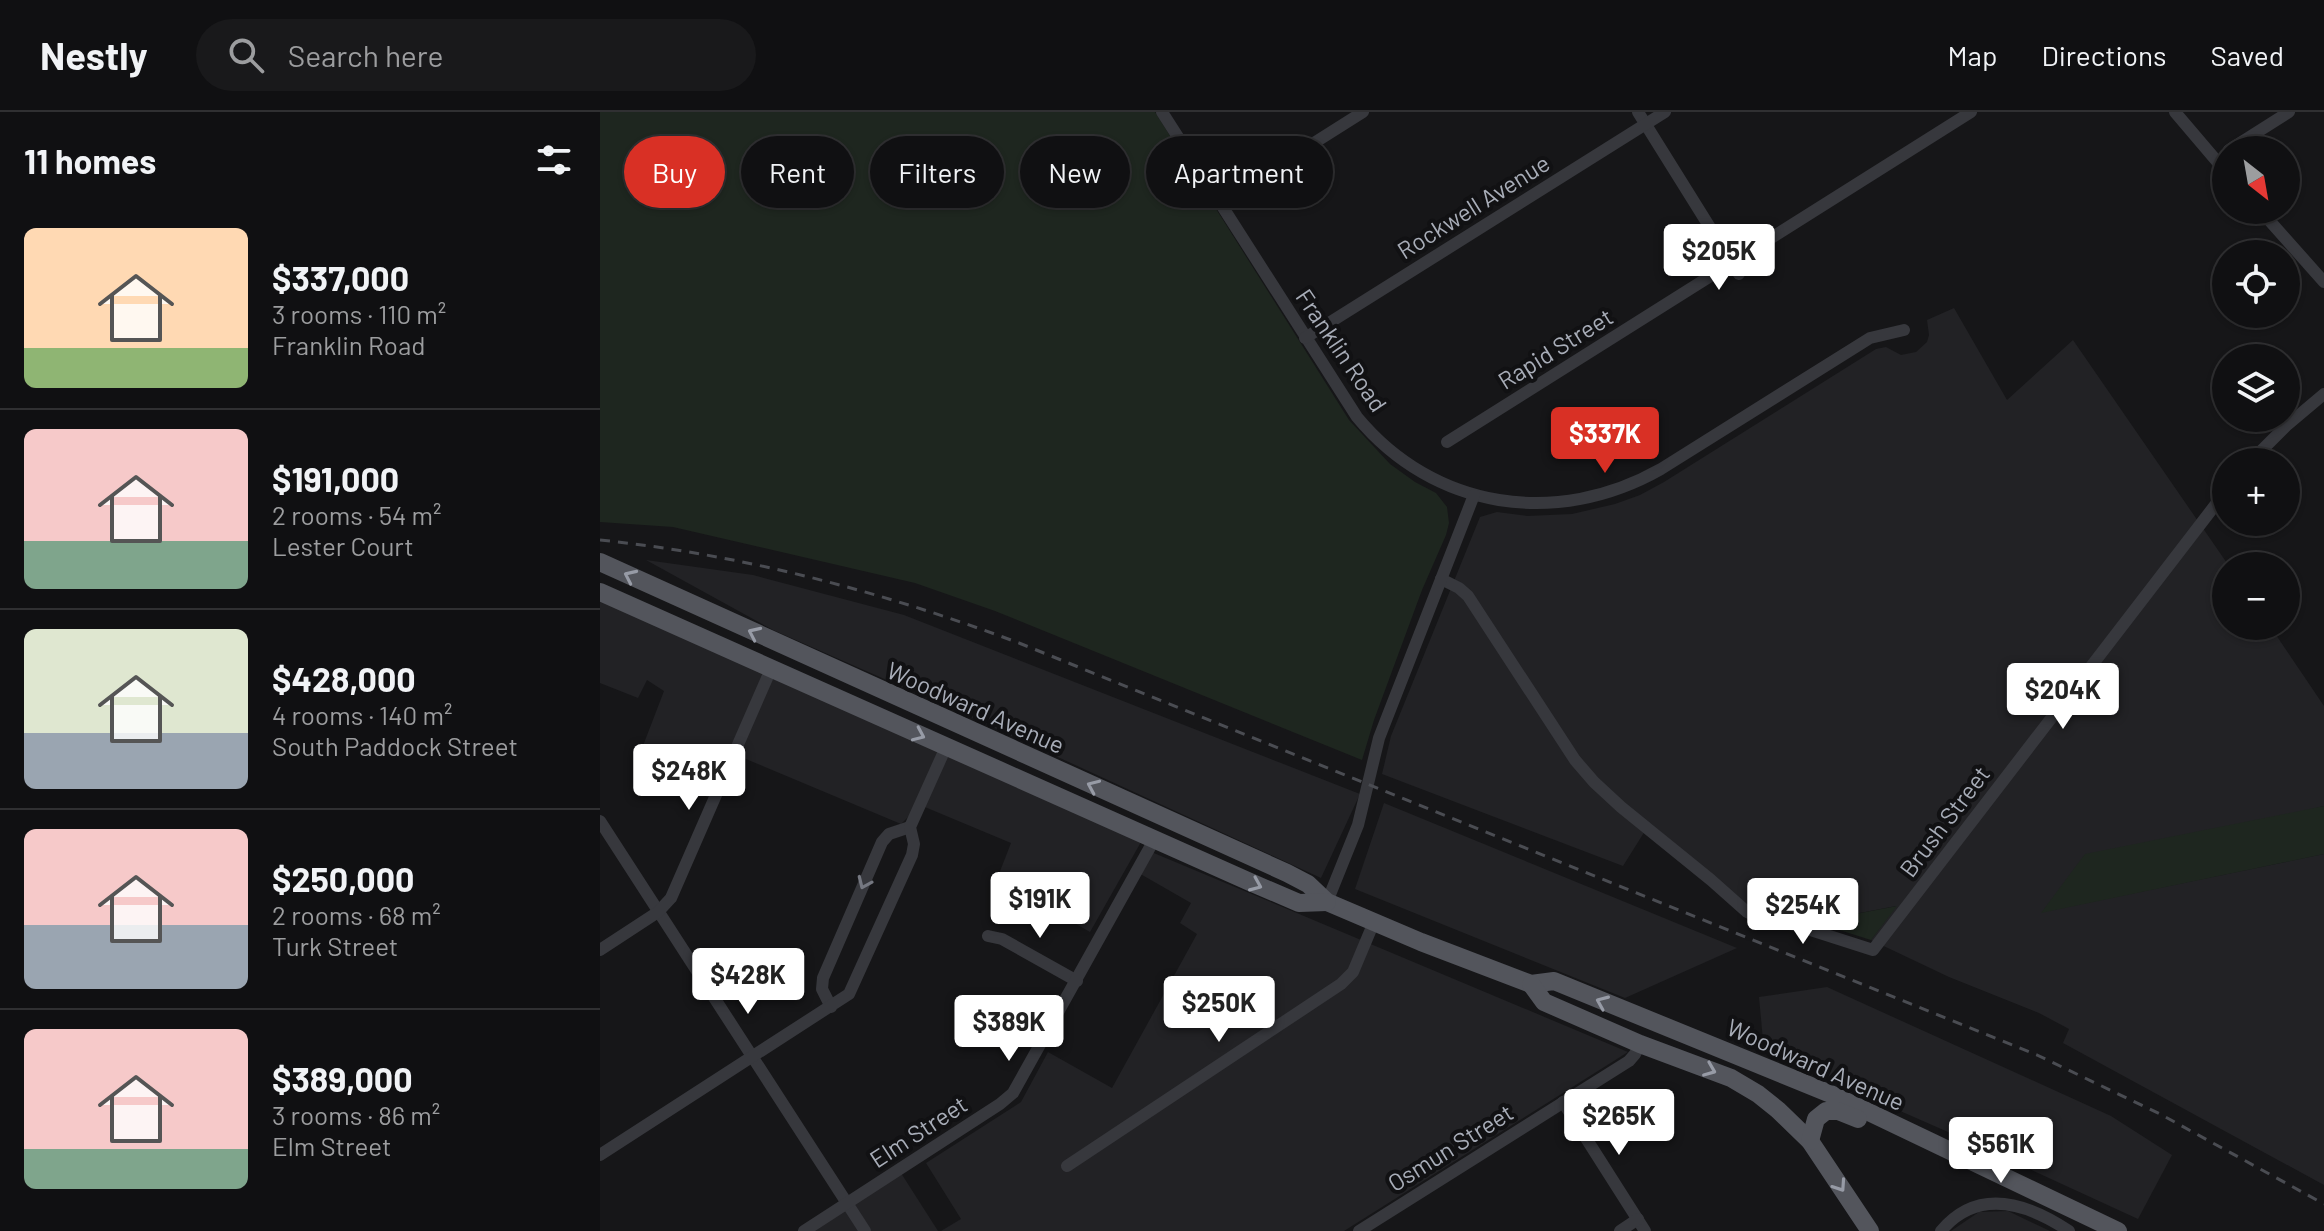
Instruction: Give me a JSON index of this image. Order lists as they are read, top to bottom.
{
  "streets": {
    "main road": ["Woodward Avenue"],
    "street": [
      "Rockwell Avenue",
      "Rapid Street",
      "Franklin Road",
      "Brush Street",
      "Elm Street",
      "Osmun Street"
    ]
  },
  "crossings": [
    ["Rockwell Avenue", "Franklin Road"],
    ["Woodward Avenue", "Elm Street"],
    ["Woodward Avenue", "Osmun Street"]
  ],
  "north": "bottom right",
  "page": {
    "header": "Nestly",
    "search": "Search here",
    "nav": ["Map", "Directions", "Saved"],
    "heading": "11 homes",
    "map_buttons": ["+", "−"],
    "chip": [
      "Buy",
      "Rent",
      "Filters",
      "New",
      "Apartment"
    ],
    "list": [
      {
        "name": "$337,000",
        "note": "3 rooms · 110 m² · Franklin Road"
      },
      {
        "name": "$191,000",
        "note": "2 rooms · 54 m² · Lester Court"
      },
      {
        "name": "$428,000",
        "note": "4 rooms · 140 m² · South Paddock Street"
      },
      {
        "name": "$250,000",
        "note": "2 rooms · 68 m² · Turk Street"
      },
      {
        "name": "$389,000",
        "note": "3 rooms · 86 m² · Elm Street"
      }
    ],
    "price": [
      "$205K",
      "$337K",
      "$204K",
      "$248K",
      "$191K",
      "$254K",
      "$428K",
      "$250K",
      "$389K",
      "$265K",
      "$561K"
    ]
  }
}
